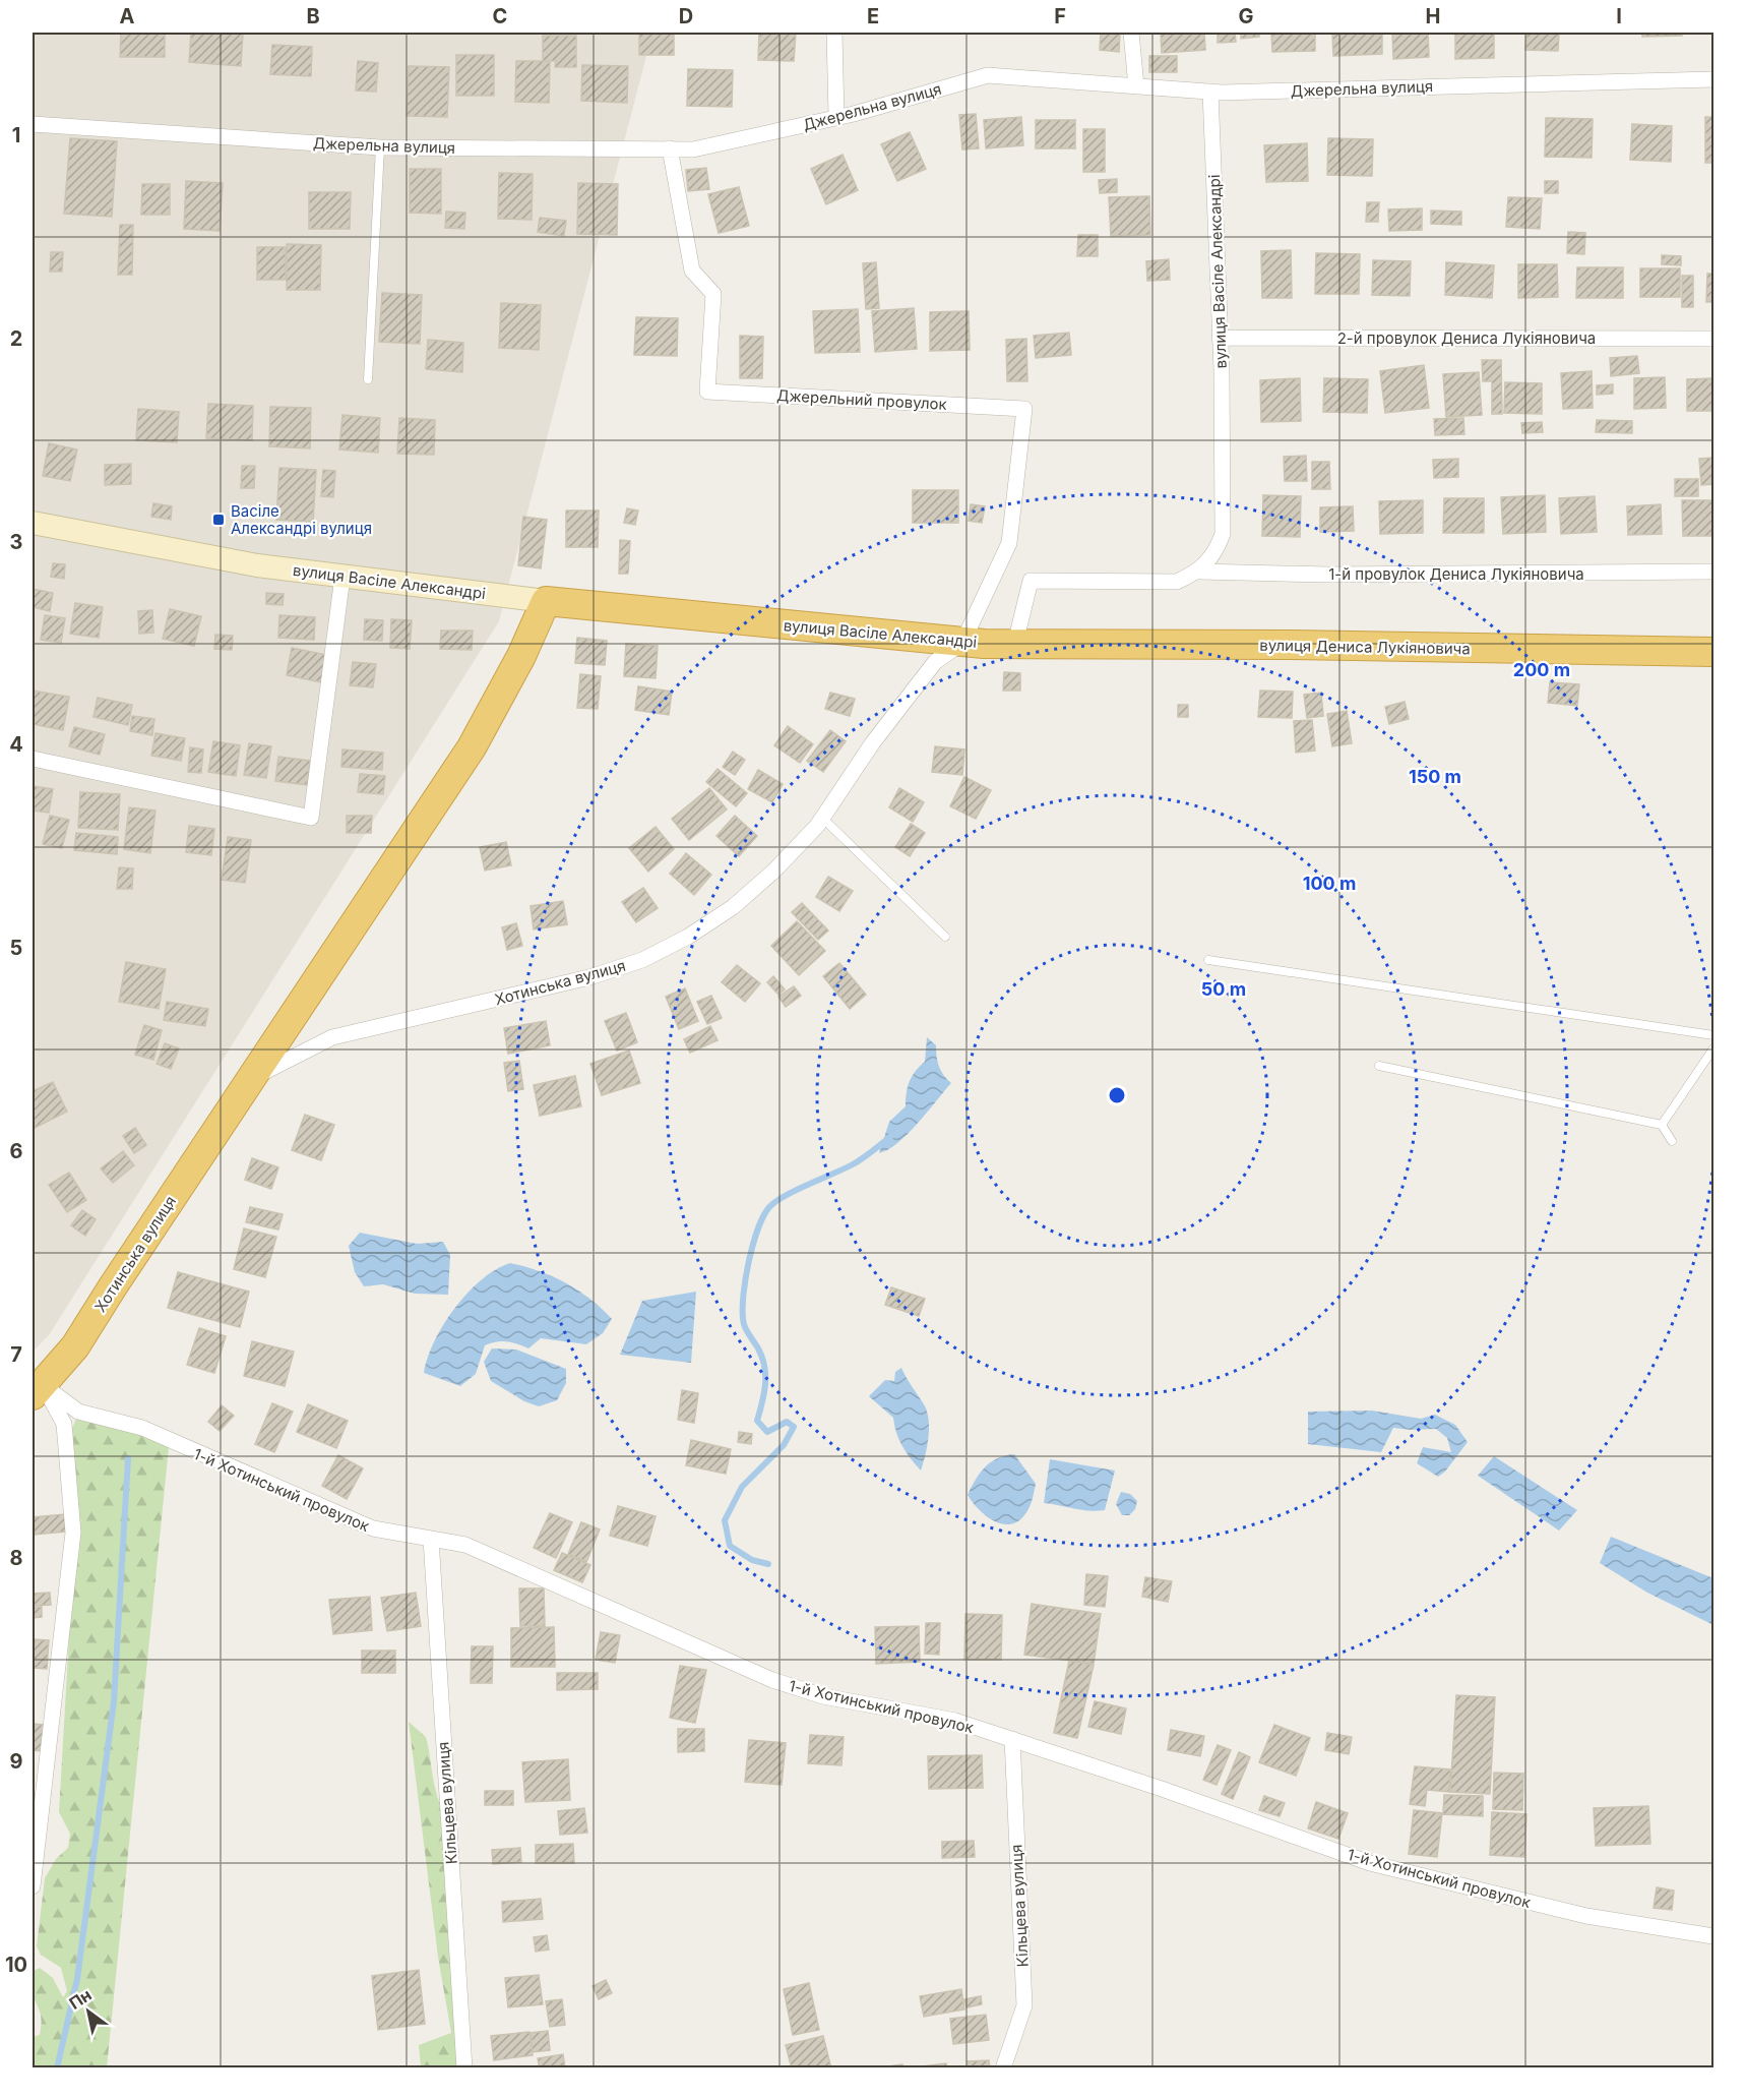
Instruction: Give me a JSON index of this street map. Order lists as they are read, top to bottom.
{
  "streets": {
    "highway": ["вулиця Васіле Александрі", "вулиця Дениса Лукіяновича", "Хотинська вулиця"],
    "street": [
      "Джерельна вулиця",
      "2-й провулок Дениса Лукіяновича",
      "Джерельний провулок",
      "1-й провулок Дениса Лукіяновича",
      "1-й Хотинський провулок",
      "Кільцева вулиця"
    ]
  },
  "crossings": [
    ["Джерельна вулиця", "вулиця Васіле Александрі"],
    ["Джерельна вулиця", "Джерельний провулок"],
    ["вулиця Васіле Александрі", "2-й провулок Дениса Лукіяновича"],
    ["вулиця Васіле Александрі", "Джерельний провулок"],
    ["вулиця Васіле Александрі", "1-й провулок Дениса Лукіяновича"],
    ["вулиця Васіле Александрі", "вулиця Дениса Лукіяновича"],
    ["вулиця Васіле Александрі", "Хотинська вулиця"],
    ["Джерельний провулок", "Хотинська вулиця"],
    ["Хотинська вулиця", "1-й Хотинський провулок"],
    ["1-й Хотинський провулок", "Кільцева вулиця"]
  ],
  "places": {
    "transit": ["Васіле Александрі вулиця"]
  },
  "north": "top left",
  "grid": {
    "columns": [
      "A",
      "B",
      "C",
      "D",
      "E",
      "F",
      "G",
      "H",
      "I"
    ],
    "rows": [
      "1",
      "2",
      "3",
      "4",
      "5",
      "6",
      "7",
      "8",
      "9",
      "10"
    ]
  },
  "rings": [
    "200 m",
    "150 m",
    "100 m",
    "50 m"
  ]
}
